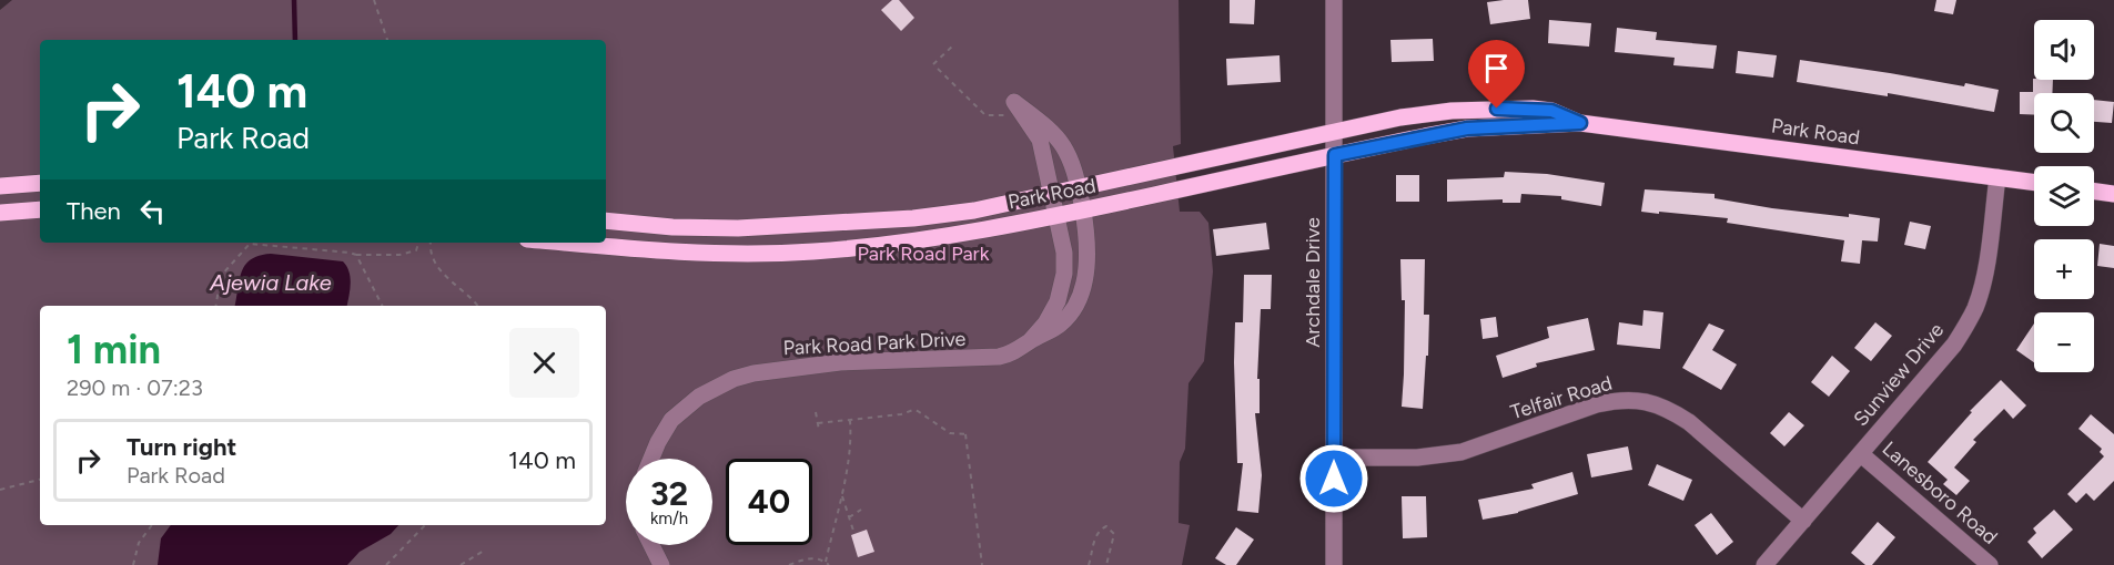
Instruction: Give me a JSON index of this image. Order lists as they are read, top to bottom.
{
  "streets": {
    "main road": ["Park Road"],
    "street": [
      "Archdale Drive",
      "Park Road Park Drive",
      "Sunview Drive",
      "Telfair Road",
      "Lanesboro Road"
    ]
  },
  "crossings": [
    ["Park Road", "Archdale Drive"],
    ["Park Road", "Park Road Park Drive"],
    ["Park Road", "Sunview Drive"],
    ["Archdale Drive", "Telfair Road"],
    ["Sunview Drive", "Telfair Road"],
    ["Sunview Drive", "Lanesboro Road"]
  ],
  "water": ["Ajewia Lake"],
  "parks": ["Park Road Park"],
  "page": {
    "map_buttons": ["+", "−"],
    "turn": ["140 m", "Park Road"],
    "then": "Then",
    "heading": ["1 min", "290 m · 07:23"],
    "list": [
      {
        "name": "Turn right",
        "note": "Park Road",
        "value": "140 m"
      }
    ],
    "speed": "32 km/h",
    "limit": "40"
  }
}
